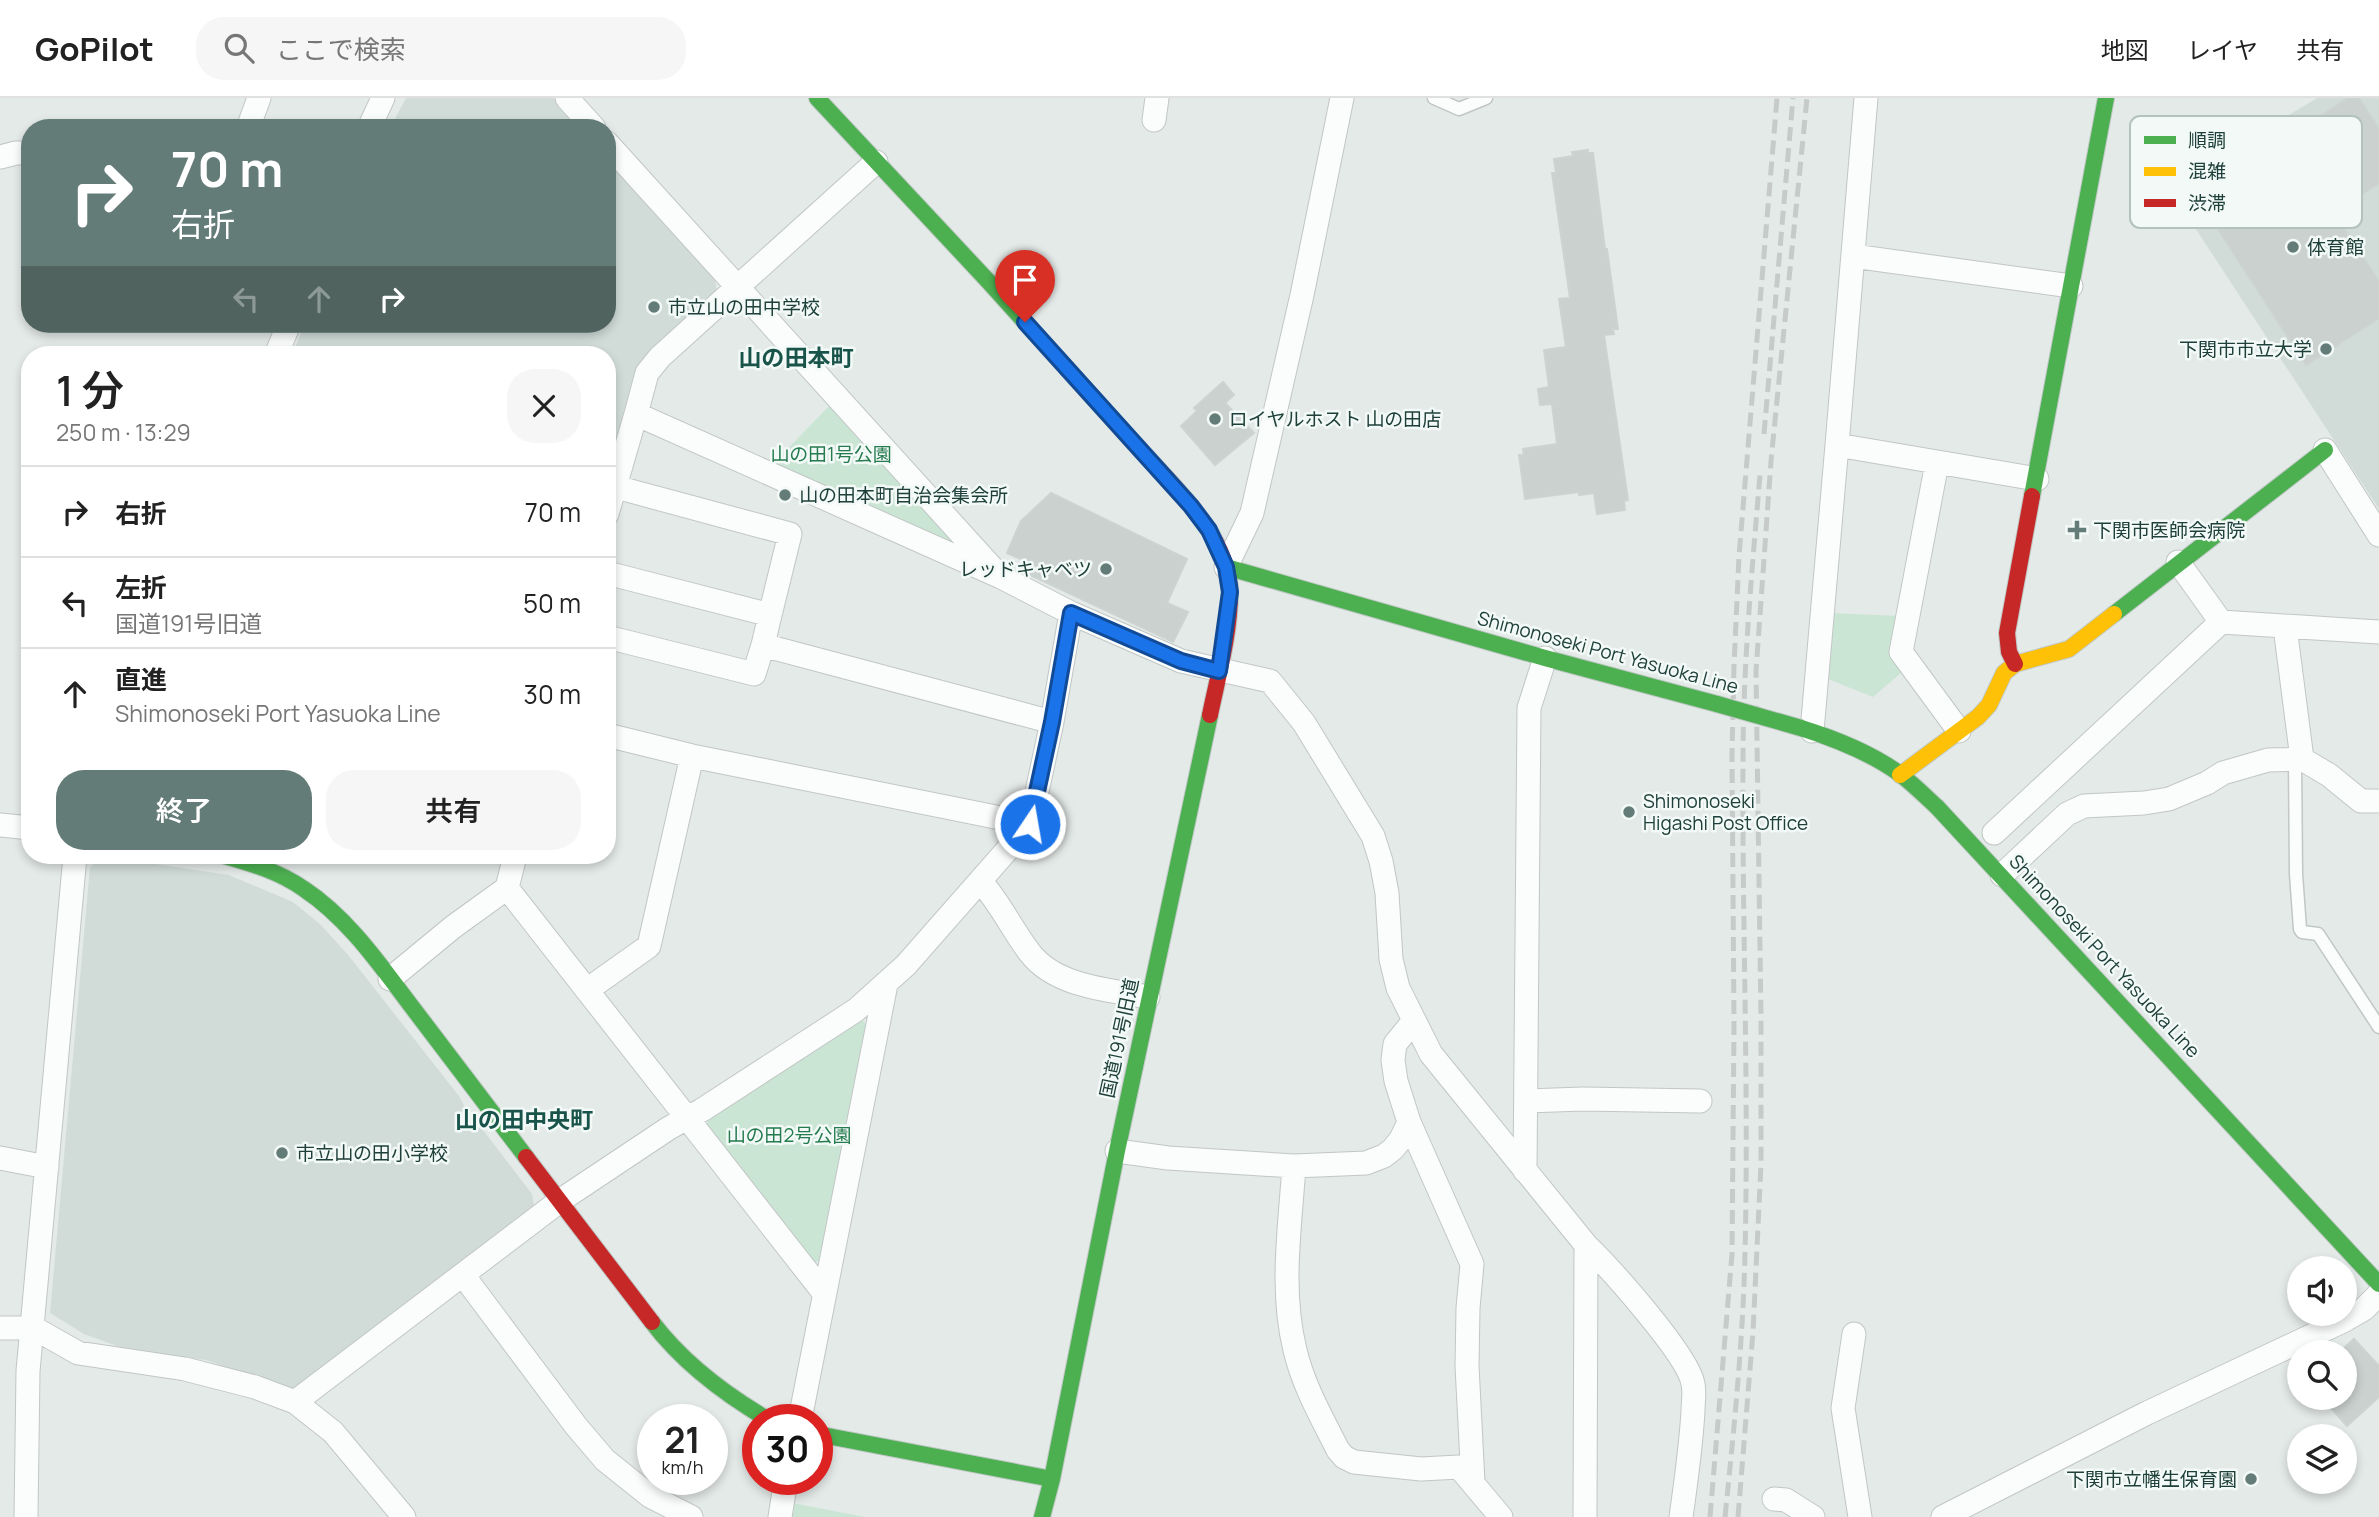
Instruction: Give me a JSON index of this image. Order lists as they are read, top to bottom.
{
  "streets": {
    "street": ["Shimonoseki Port Yasuoka Line", "国道191号旧道"]
  },
  "crossings": [
    ["Shimonoseki Port Yasuoka Line", "国道191号旧道"]
  ],
  "districts": ["山の田本町", "山の田中央町"],
  "parks": ["山の田1号公園", "山の田2号公園"],
  "places": {
    "other": [
      "体育館",
      "市立山の田中学校",
      "下関市市立大学",
      "ロイヤルホスト 山の田店",
      "山の田本町自治会集会所",
      "レッドキャベツ",
      "Shimonoseki Higashi Post Office",
      "市立山の田小学校",
      "下関市立幡生保育園"
    ],
    "health": ["下関市医師会病院"]
  },
  "legend": ["順調", "混雑", "渋滞"],
  "page": {
    "header": "GoPilot",
    "search": "ここで検索",
    "nav": ["地図", "レイヤ", "共有"],
    "turn": ["70 m", "右折"],
    "heading": ["1 分", "250 m · 13:29"],
    "list": [
      {
        "name": "右折",
        "value": "70 m"
      },
      {
        "name": "左折",
        "note": "国道191号旧道",
        "value": "50 m"
      },
      {
        "name": "直進",
        "note": "Shimonoseki Port Yasuoka Line",
        "value": "30 m"
      }
    ],
    "buttons": ["終了", "共有"],
    "speed": "21 km/h",
    "limit": "30"
  }
}
